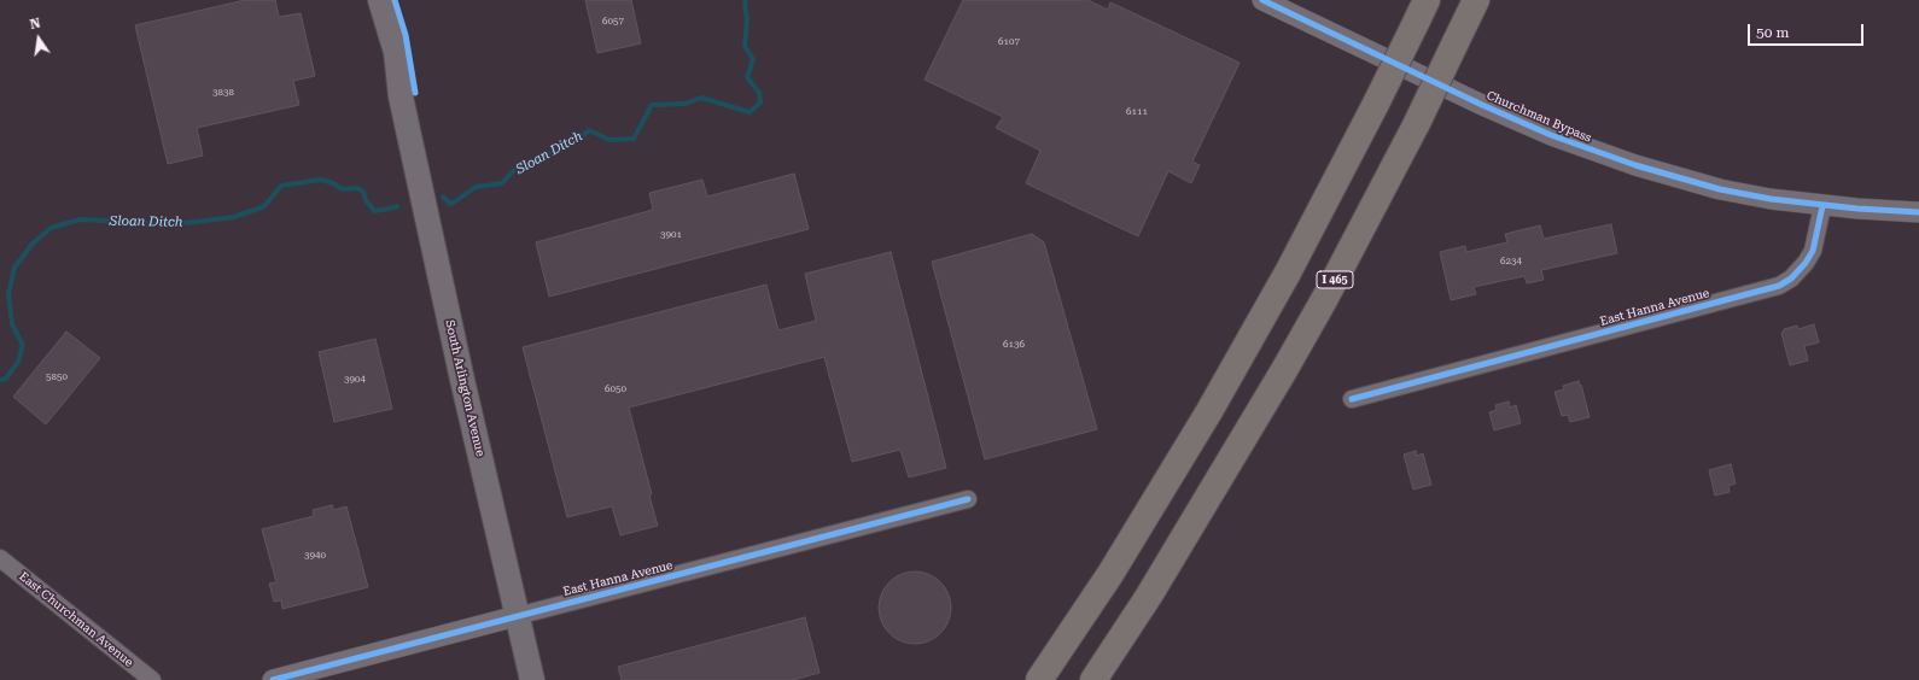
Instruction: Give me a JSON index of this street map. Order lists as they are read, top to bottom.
{
  "streets": {
    "highway": ["I 465"],
    "main road": ["South Arlington Avenue"],
    "street": ["Churchman Bypass", "East Hanna Avenue", "East Churchman Avenue"]
  },
  "crossings": [
    ["Churchman Bypass", "East Hanna Avenue"],
    ["East Hanna Avenue", "South Arlington Avenue"]
  ],
  "water": ["Sloan Ditch"],
  "house_numbers": [
    "6057",
    "6107",
    "3838",
    "6111",
    "3901",
    "6234",
    "6136",
    "5850",
    "3904",
    "6050",
    "3940"
  ],
  "scale_bar": "50 m",
  "north": "top"
}
